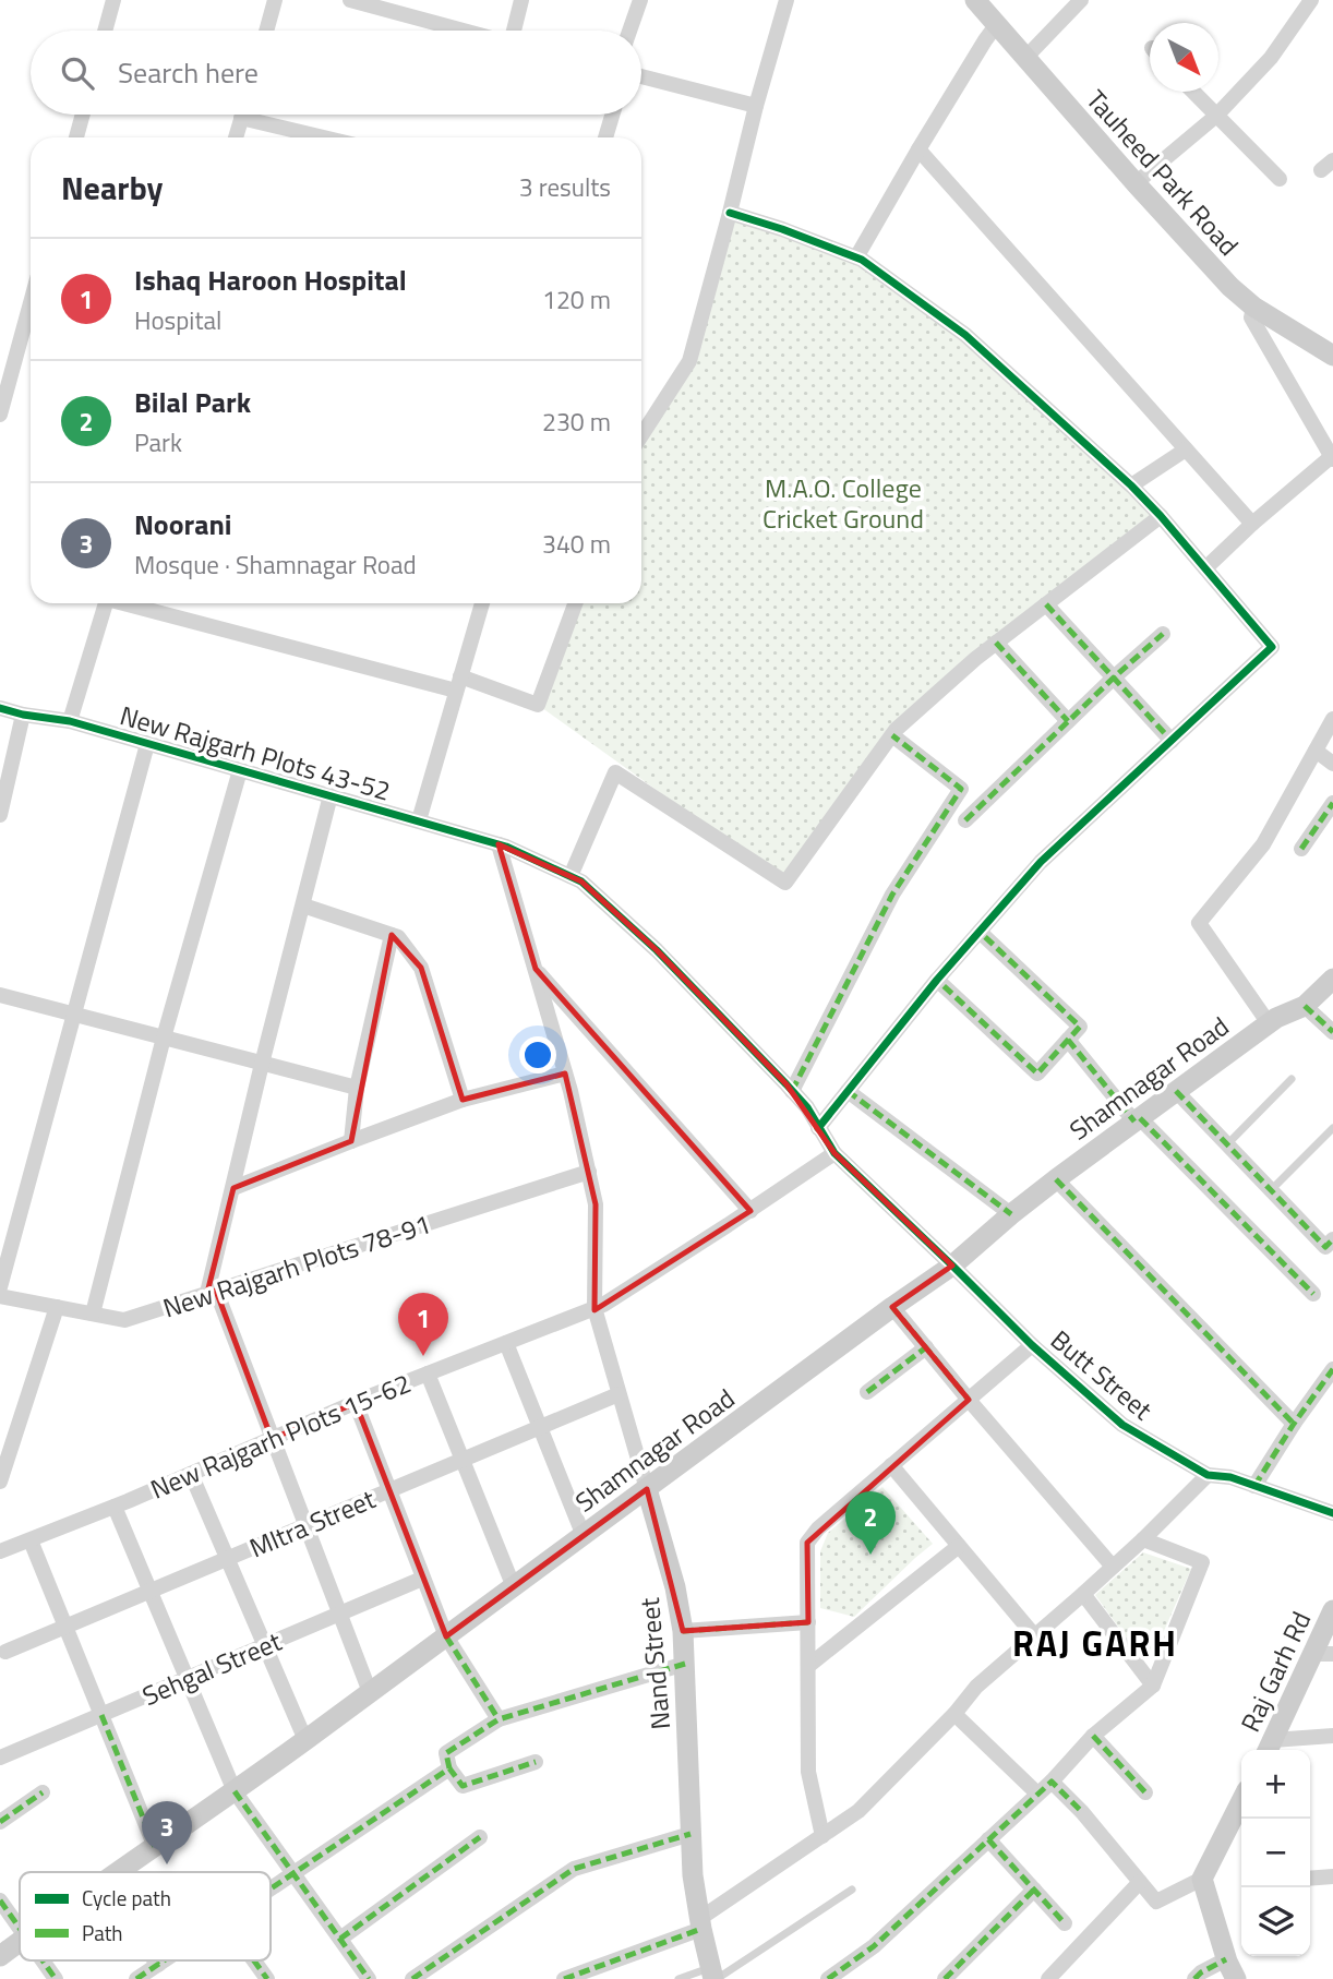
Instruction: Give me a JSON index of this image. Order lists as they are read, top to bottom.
{
  "streets": {
    "main road": [
      "Tauheed Park Road",
      "Shamnagar Road",
      "Nand Street",
      "Raj Garh Rd"
    ],
    "street": [
      "New Rajgarh Plots 43-52",
      "New Rajgarh Plots 78-91",
      "Butt Street",
      "New Rajgarh Plots 15-62",
      "MItra Street",
      "Sehgal Street"
    ]
  },
  "crossings": [
    ["New Rajgarh Plots 43-52", "Butt Street"],
    ["New Rajgarh Plots 43-52", "Nand Street"],
    ["Shamnagar Road", "Butt Street"],
    ["Shamnagar Road", "Nand Street"],
    ["New Rajgarh Plots 78-91", "Nand Street"],
    ["Butt Street", "New Rajgarh Plots 15-62"],
    ["New Rajgarh Plots 15-62", "Nand Street"],
    ["MItra Street", "Nand Street"]
  ],
  "districts": ["RAJ GARH"],
  "parks": ["M.A.O. College Cricket Ground"],
  "legend": ["Cycle path", "Path"],
  "north": "bottom right",
  "page": {
    "search": "Search here",
    "heading": ["Nearby", "3 results"],
    "list": [
      {
        "mark": "1",
        "name": "Ishaq Haroon Hospital",
        "note": "Hospital",
        "value": "120 m"
      },
      {
        "mark": "2",
        "name": "Bilal Park",
        "note": "Park",
        "value": "230 m"
      },
      {
        "mark": "3",
        "name": "Noorani",
        "note": "Mosque · Shamnagar Road",
        "value": "340 m"
      }
    ],
    "pins": ["1", "2", "3"],
    "map_buttons": ["+", "−"]
  }
}
